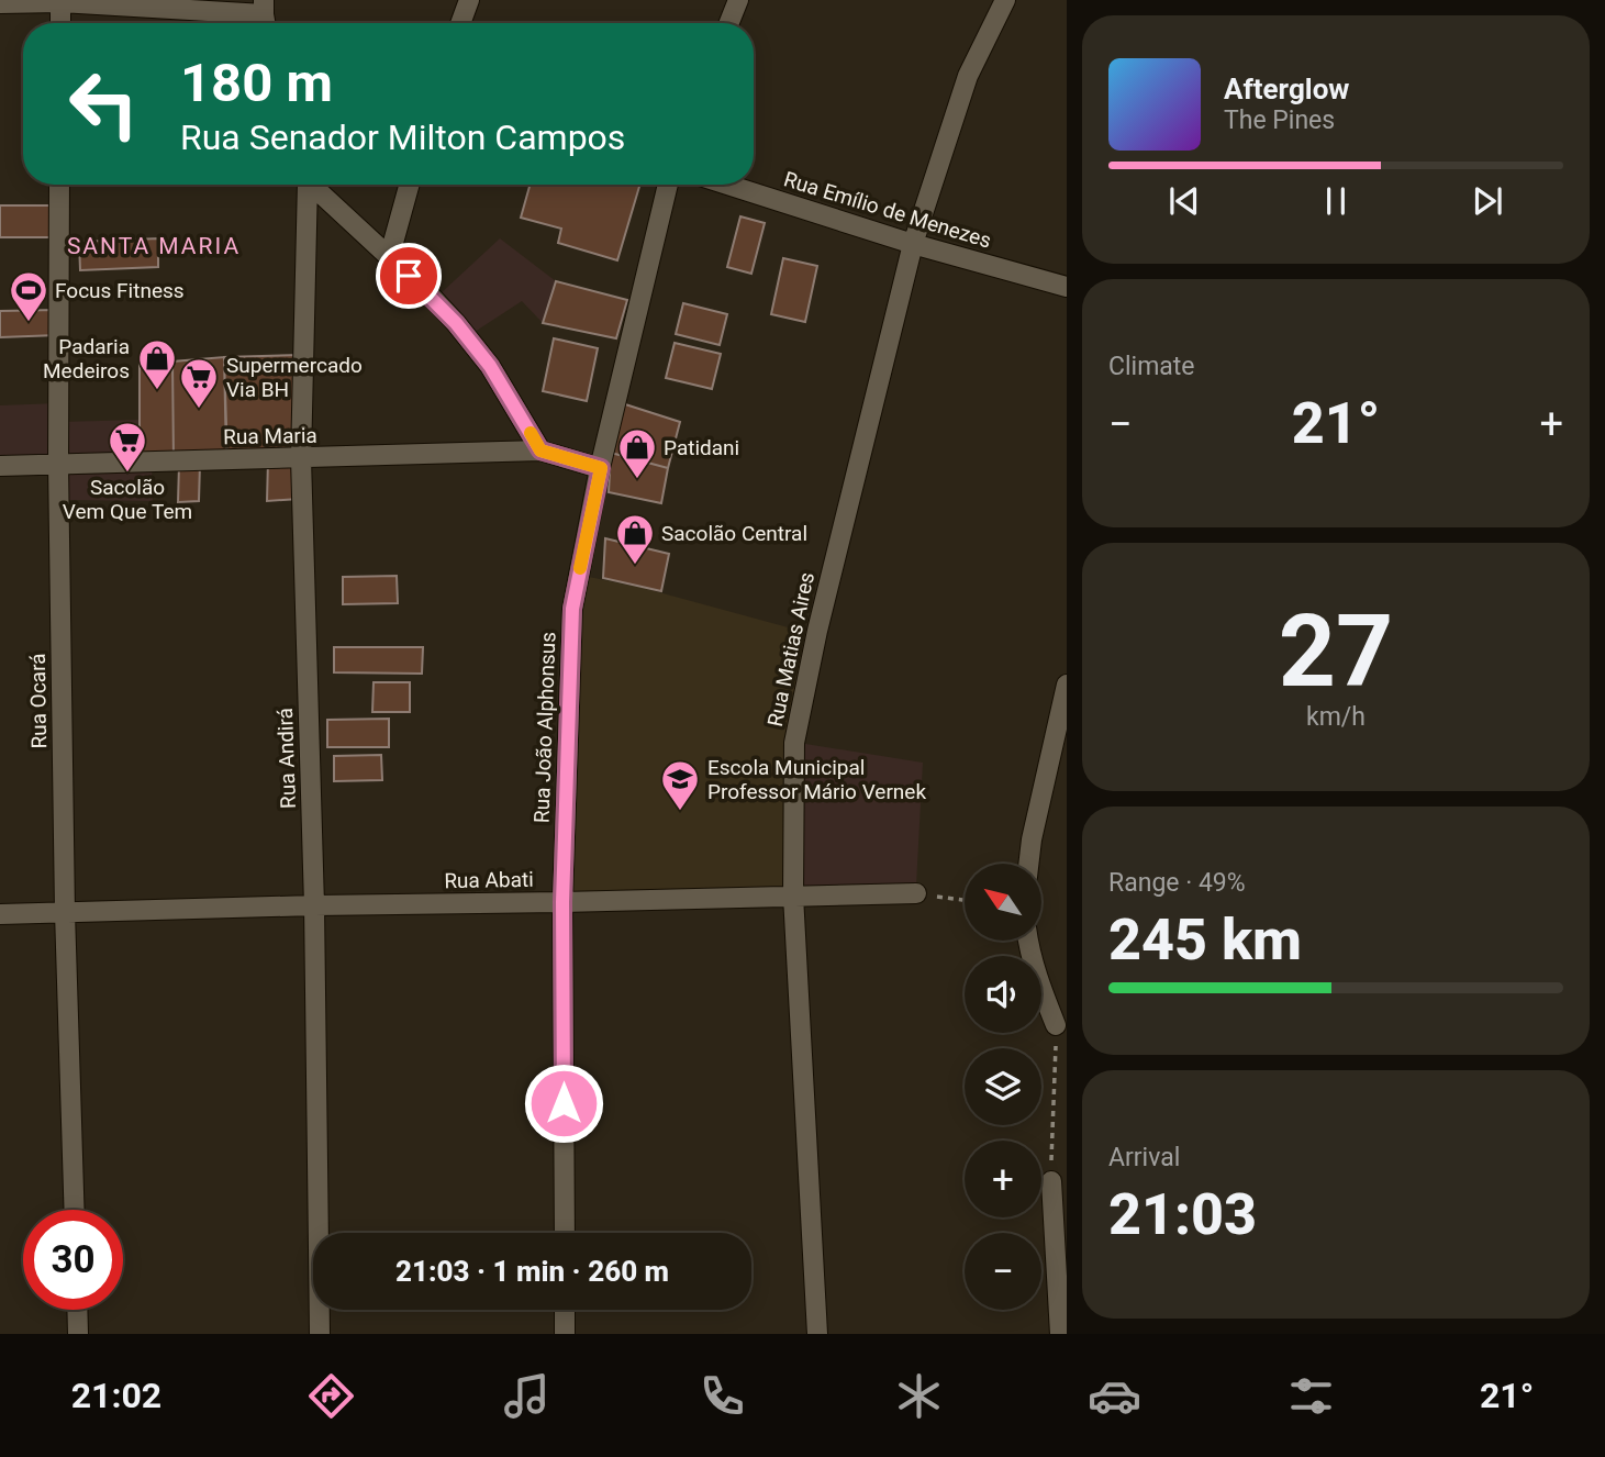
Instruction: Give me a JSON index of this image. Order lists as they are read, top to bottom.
{
  "streets": {
    "street": [
      "Rua Emílio de Menezes",
      "Rua Maria",
      "Rua Matias Aires",
      "Rua Ocará",
      "Rua João Alphonsus",
      "Rua Andirá",
      "Rua Abati"
    ]
  },
  "crossings": [
    ["Rua Emílio de Menezes", "Rua Matias Aires"],
    ["Rua Maria", "Rua Ocará"],
    ["Rua Maria", "Rua João Alphonsus"],
    ["Rua Maria", "Rua Andirá"],
    ["Rua Matias Aires", "Rua Abati"],
    ["Rua Ocará", "Rua Abati"],
    ["Rua João Alphonsus", "Rua Abati"],
    ["Rua Andirá", "Rua Abati"]
  ],
  "districts": ["SANTA MARIA"],
  "places": {
    "sports": ["Focus Fitness"],
    "shop": ["Padaria Medeiros", "Patidani", "Sacolão Central"],
    "supermarket": ["Supermercado Via BH", "Sacolão Vem Que Tem"],
    "school or university": ["Escola Municipal Professor Mário Vernek"]
  },
  "north": "top left",
  "page": {
    "turn": ["180 m", "Rua Senador Milton Campos"],
    "song": ["Afterglow", "The Pines"],
    "tile": [
      "Climate",
      ["27", "km/h"],
      ["Range · 49%", "245 km"],
      ["Arrival", "21:03"]
    ],
    "heat": ["−", "21°", "+"],
    "map_buttons": ["+", "−"],
    "limit": "30",
    "trip": "21:03 · 1 min · 260 m",
    "tabs": ["21:02", "21°"]
  }
}
